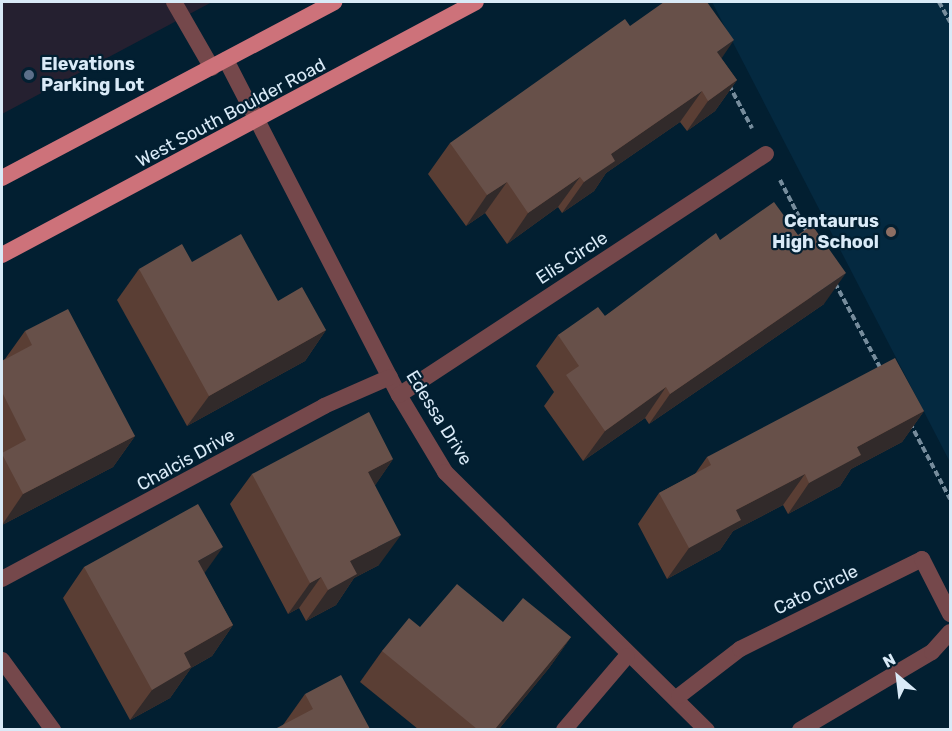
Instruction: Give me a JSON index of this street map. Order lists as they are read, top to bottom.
{
  "streets": {
    "main road": ["West South Boulder Road"],
    "street": [
      "Elis Circle",
      "Edessa Drive",
      "Chalcis Drive",
      "Cato Circle"
    ]
  },
  "crossings": [
    ["West South Boulder Road", "Edessa Drive"],
    ["Elis Circle", "Edessa Drive"],
    ["Edessa Drive", "Chalcis Drive"],
    ["Edessa Drive", "Cato Circle"]
  ],
  "places": ["Elevations Parking Lot", "Centaurus High School"],
  "north": "top left"
}
